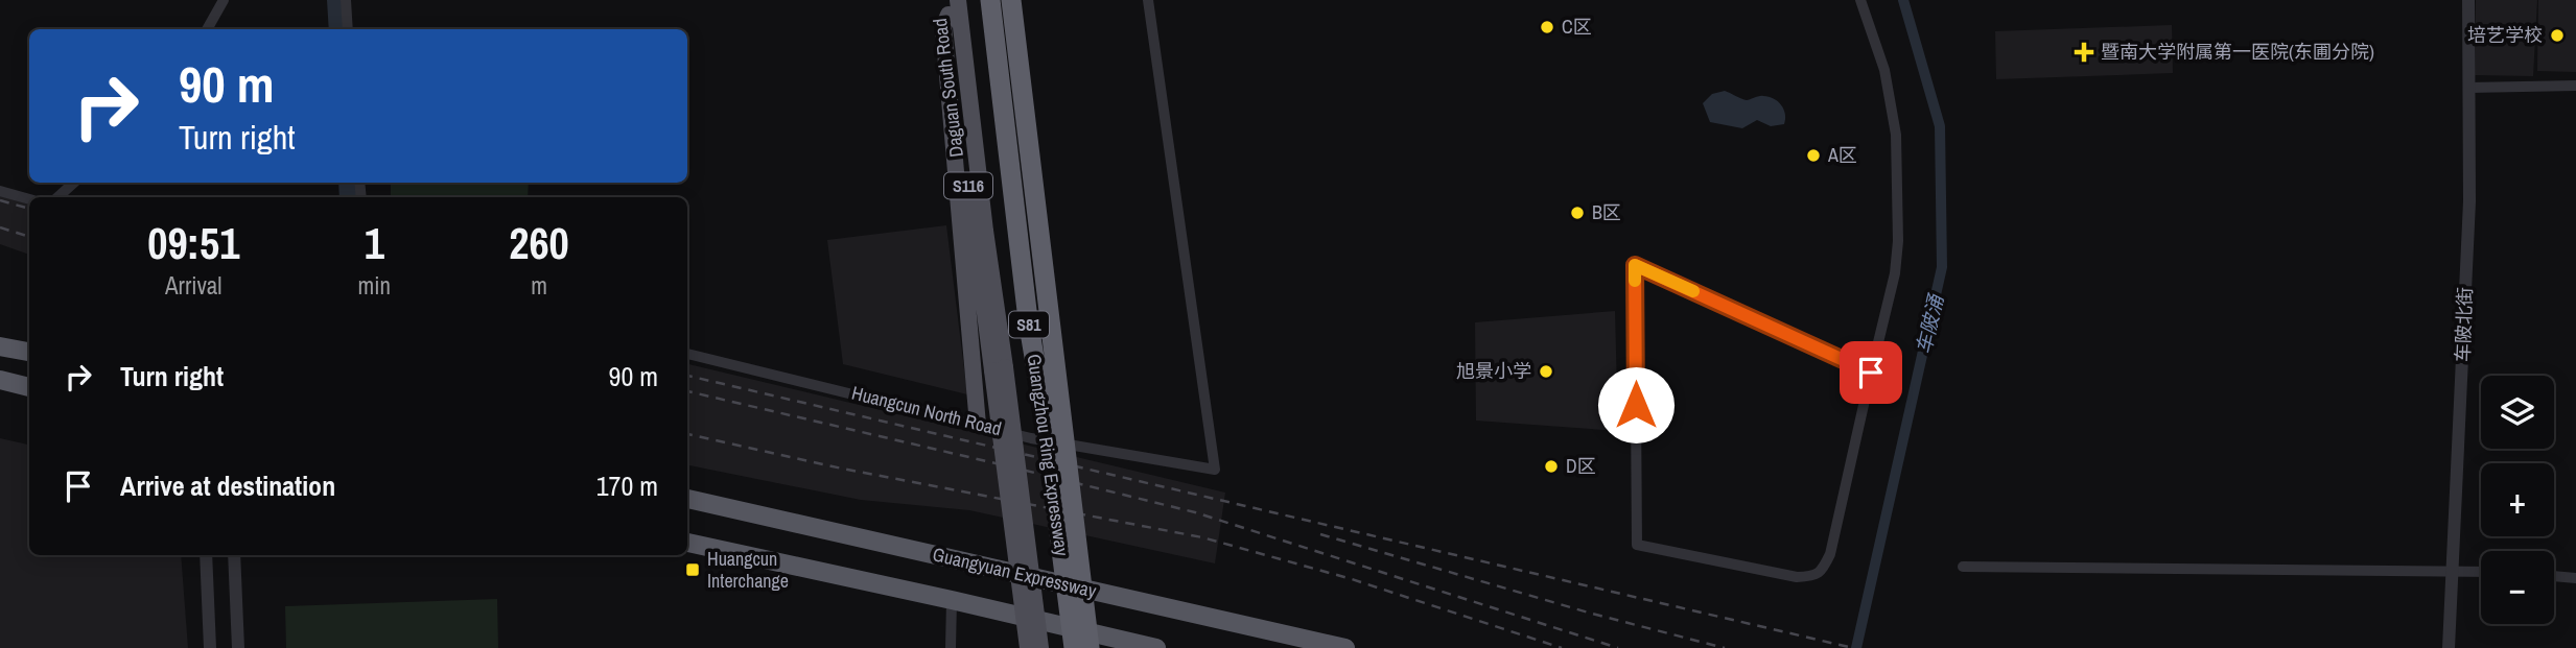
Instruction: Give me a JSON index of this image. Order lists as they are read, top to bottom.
{
  "streets": {
    "highway": ["S81", "Guangzhou Ring Expressway", "Guangyuan Expressway"],
    "main road": ["Daguan South Road", "S116"],
    "street": ["车陂北街", "Huangcun North Road"]
  },
  "water": ["车陂涌"],
  "places": {
    "other": [
      "C区",
      "培艺学校",
      "A区",
      "B区",
      "旭景小学",
      "D区"
    ],
    "health": ["暨南大学附属第一医院(东圃分院)"],
    "transit": ["Huangcun Interchange"]
  },
  "page": {
    "turn": ["90 m", "Turn right"],
    "eta": [
      "09:51",
      "Arrival",
      "1",
      "min",
      "260",
      "m"
    ],
    "list": [
      {
        "name": "Turn right",
        "value": "90 m"
      },
      {
        "name": "Arrive at destination",
        "value": "170 m"
      }
    ],
    "map_buttons": ["+", "−"]
  }
}
